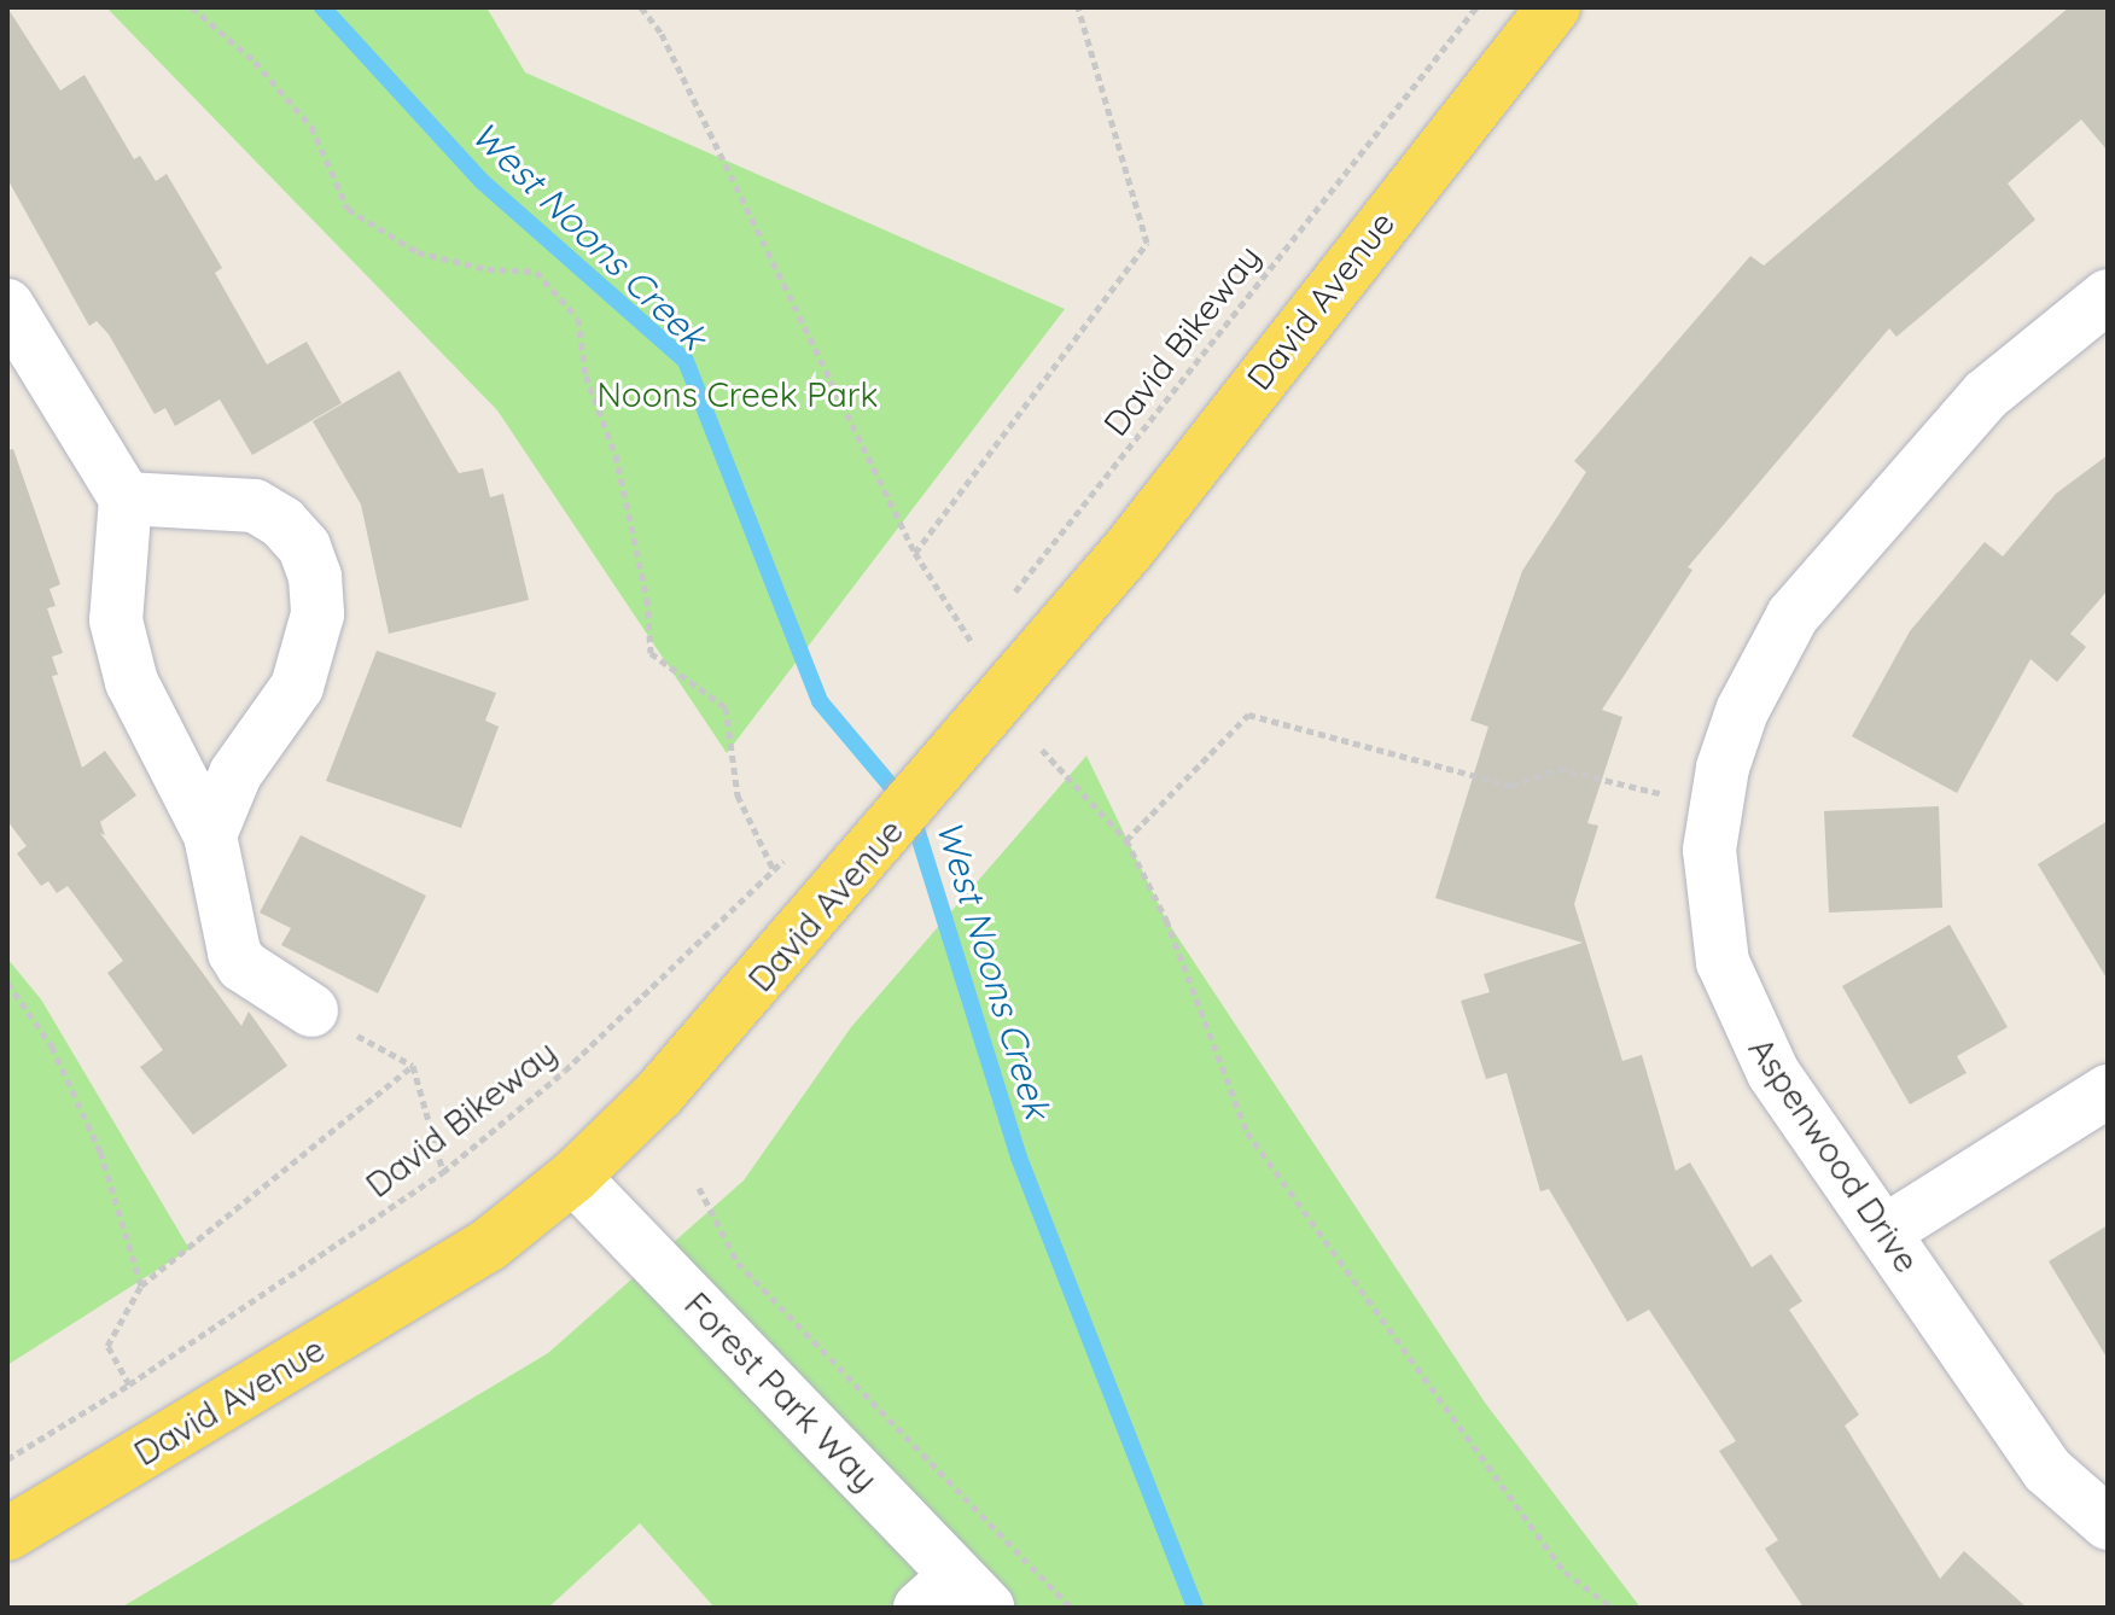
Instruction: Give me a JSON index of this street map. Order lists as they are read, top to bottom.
{
  "streets": {
    "main road": ["David Avenue"],
    "street": ["Aspenwood Drive", "Forest Park Way"],
    "path": ["David Bikeway"]
  },
  "crossings": [
    ["David Avenue", "Forest Park Way"]
  ],
  "water": ["West Noons Creek"],
  "parks": ["Noons Creek Park"]
}
